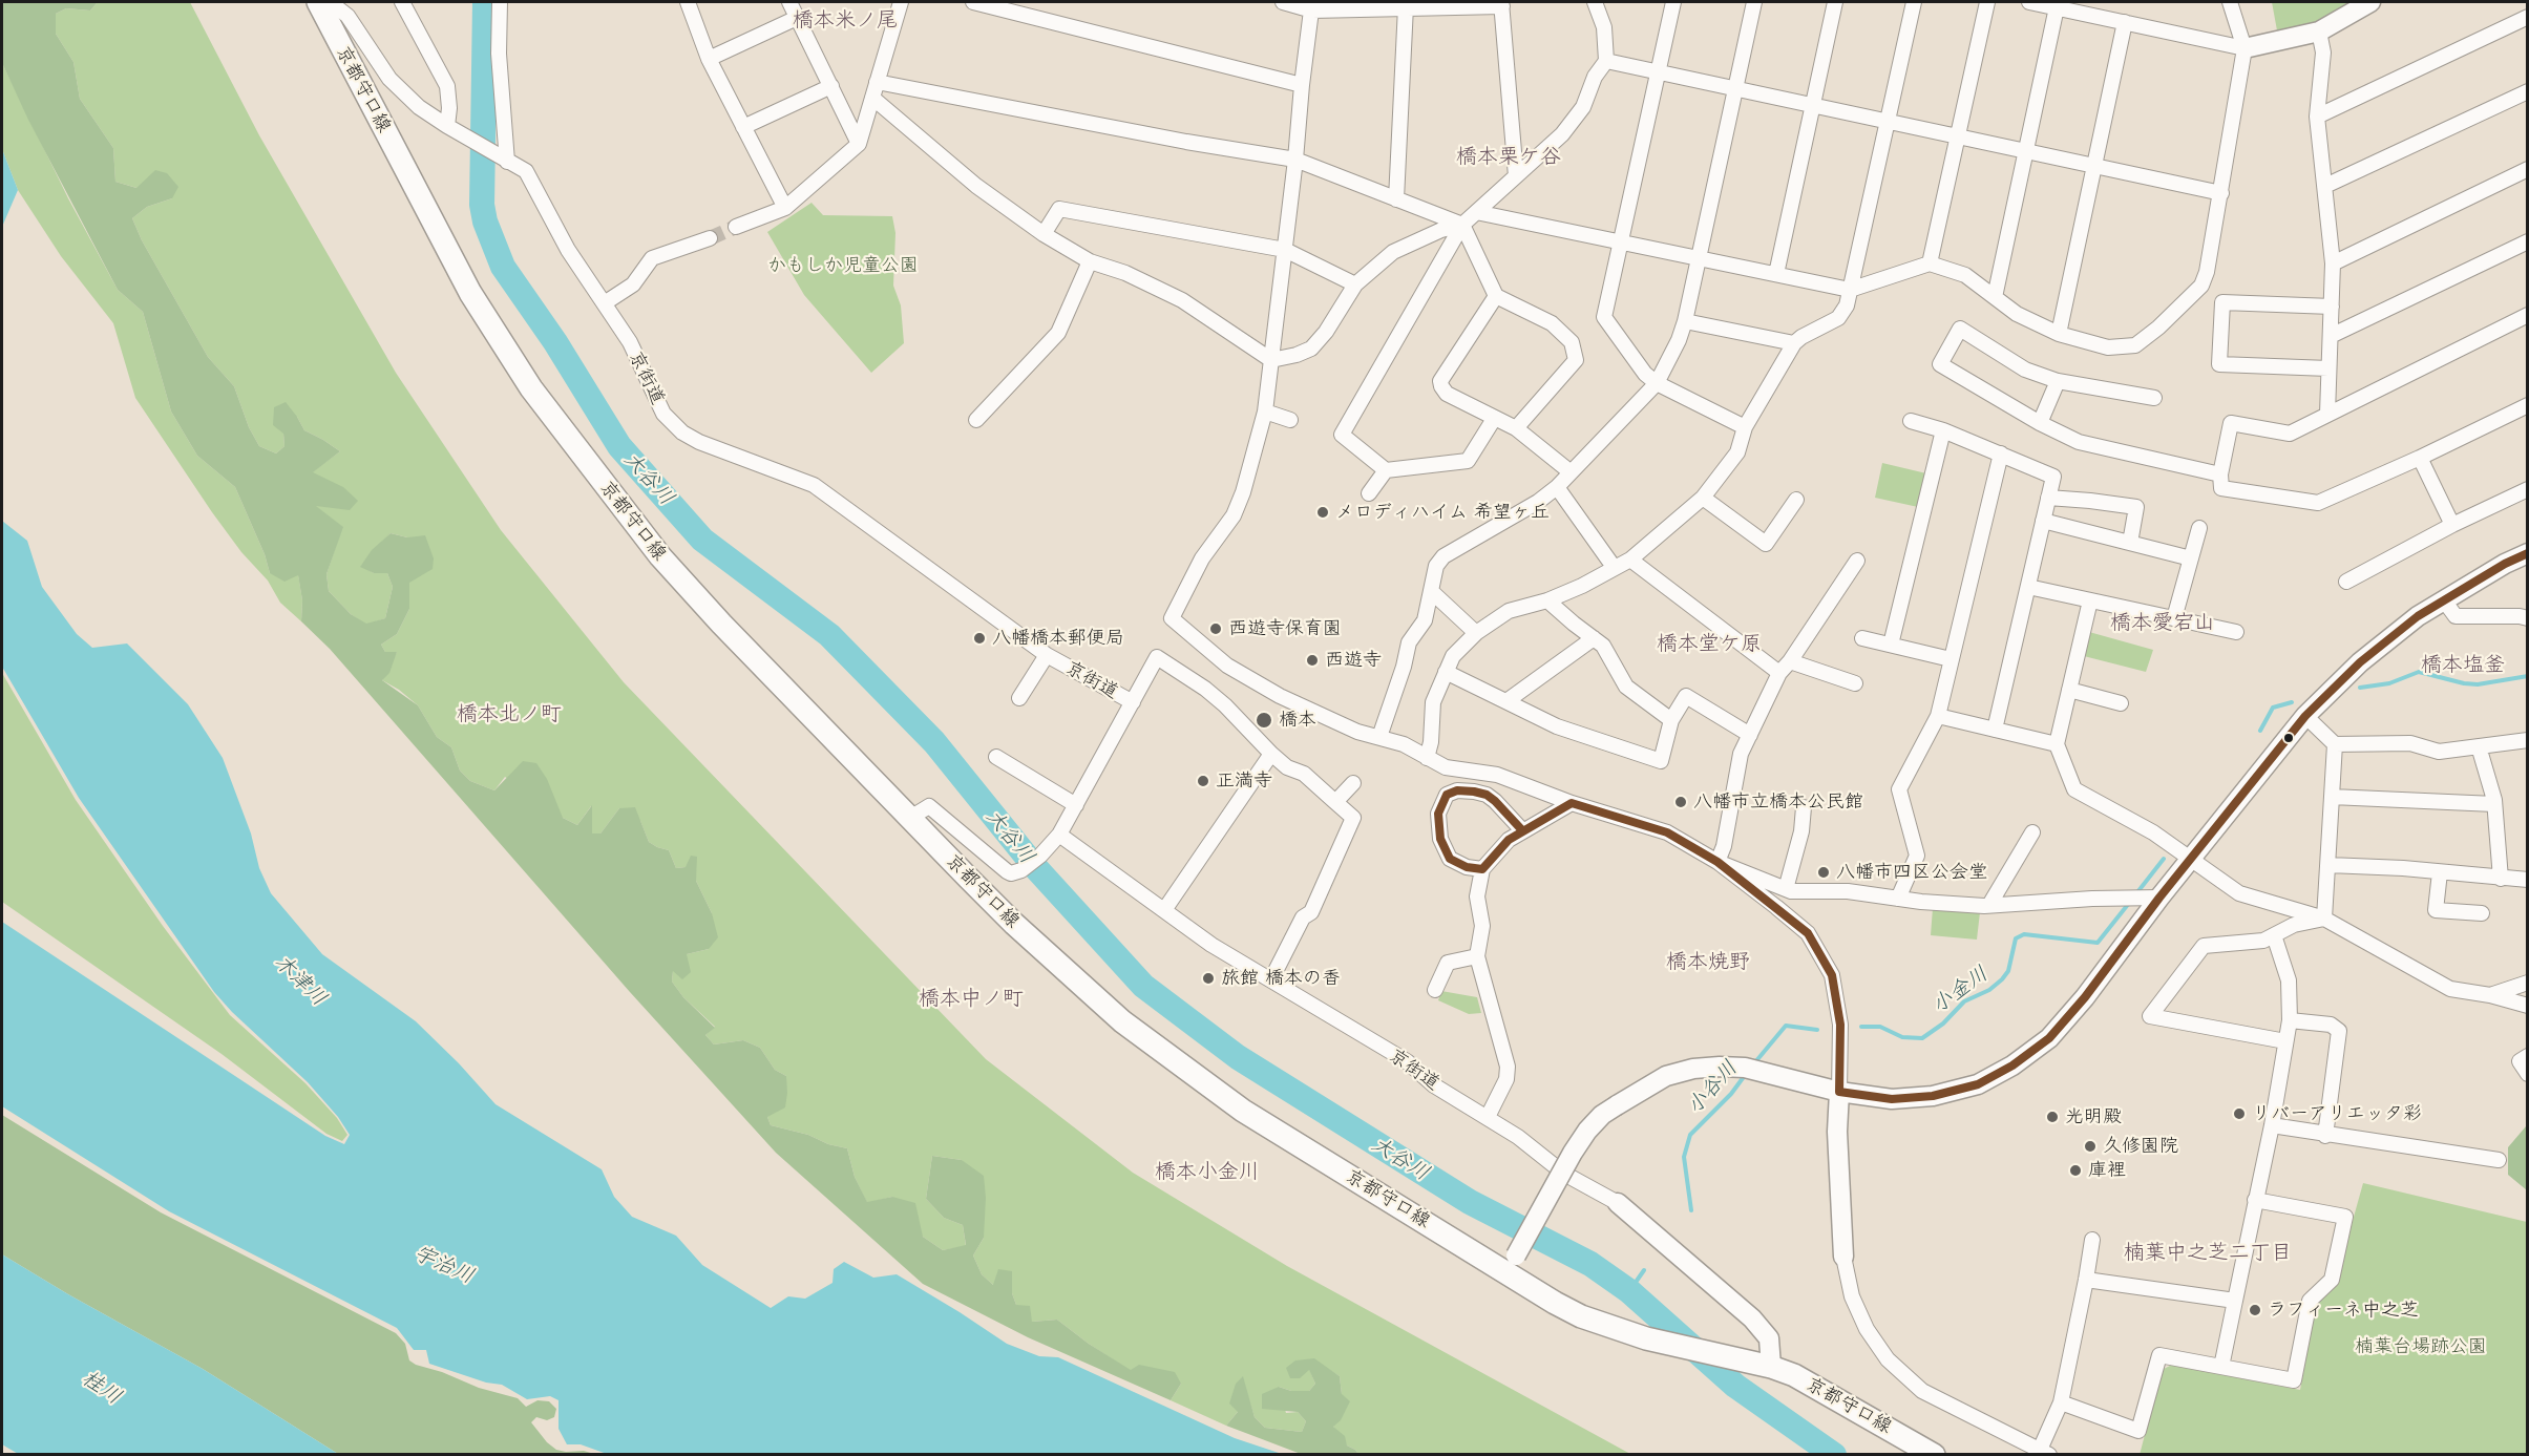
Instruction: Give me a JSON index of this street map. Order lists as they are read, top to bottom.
{
  "streets": {
    "main road": ["京都守口線"],
    "street": ["京街道"]
  },
  "districts": [
    "橋本米ノ尾",
    "橋本栗ケ谷",
    "橋本愛宕山",
    "橋本堂ケ原",
    "橋本塩釜",
    "橋本北ノ町",
    "橋本焼野",
    "橋本中ノ町",
    "橋本小金川",
    "楠葉中之芝二丁目"
  ],
  "water": [
    "大谷川",
    "木津川",
    "小金川",
    "小谷川",
    "宇治川",
    "桂川"
  ],
  "parks": ["かもしか児童公園", "楠葉台場跡公園"],
  "places": [
    "メロディハイム 希望ヶ丘",
    "西遊寺保育園",
    "八幡橋本郵便局",
    "西遊寺",
    "橋本",
    "正満寺",
    "八幡市立橋本公民館",
    "八幡市四区公会堂",
    "旅館 橋本の香",
    "リバーアリエッタ彩",
    "光明殿",
    "久修園院",
    "庫裡",
    "ラフィーネ中之芝"
  ]
}
